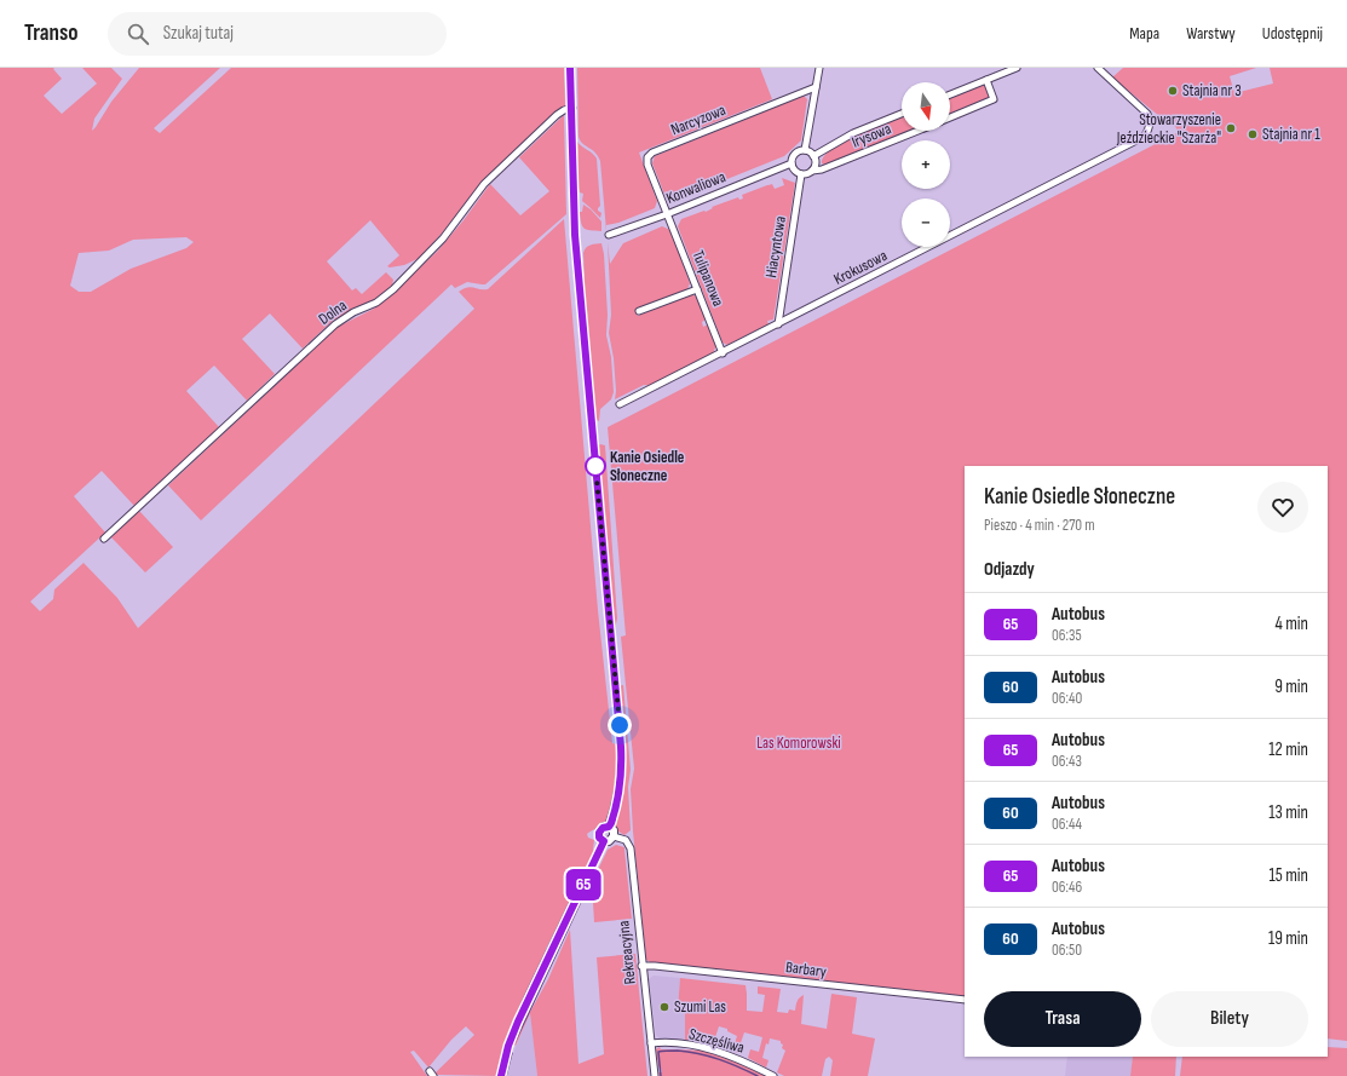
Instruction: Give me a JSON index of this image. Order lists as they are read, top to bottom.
{
  "streets": {
    "street": [
      "Narcyzowa",
      "Irysowa",
      "Konwaliowa",
      "Hiacyntowa",
      "Krokusowa",
      "Tulipanowa",
      "Dolna",
      "Rekreacyjna",
      "Barbary",
      "Szczęśliwa"
    ]
  },
  "crossings": [
    ["Narcyzowa", "Konwaliowa"],
    ["Narcyzowa", "Tulipanowa"],
    ["Irysowa", "Konwaliowa"],
    ["Irysowa", "Hiacyntowa"],
    ["Konwaliowa", "Hiacyntowa"],
    ["Konwaliowa", "Tulipanowa"],
    ["Hiacyntowa", "Krokusowa"],
    ["Krokusowa", "Tulipanowa"],
    ["Rekreacyjna", "Barbary"],
    ["Rekreacyjna", "Szczęśliwa"]
  ],
  "parks": ["Las Komorowski"],
  "places": [
    "Stajnia nr 3",
    "Stowarzyszenie Jeździeckie \"Szarża\"",
    "Stajnia nr 1",
    "Kanie Osiedle Słoneczne",
    "Szumi Las"
  ],
  "lines": ["bus line 65"],
  "north": "bottom",
  "page": {
    "header": "Transo",
    "search": "Szukaj tutaj",
    "nav": ["Mapa", "Warstwy", "Udostępnij"],
    "on_map": "65",
    "map_buttons": ["+", "−"],
    "heading": [
      ["Kanie Osiedle Słoneczne", "Pieszo · 4 min · 270 m"],
      "Odjazdy"
    ],
    "list": [
      {
        "mark": "65",
        "name": "Autobus",
        "note": "06:35",
        "value": "4 min"
      },
      {
        "mark": "60",
        "name": "Autobus",
        "note": "06:40",
        "value": "9 min"
      },
      {
        "mark": "65",
        "name": "Autobus",
        "note": "06:43",
        "value": "12 min"
      },
      {
        "mark": "60",
        "name": "Autobus",
        "note": "06:44",
        "value": "13 min"
      },
      {
        "mark": "65",
        "name": "Autobus",
        "note": "06:46",
        "value": "15 min"
      },
      {
        "mark": "60",
        "name": "Autobus",
        "note": "06:50",
        "value": "19 min"
      }
    ],
    "buttons": ["Trasa", "Bilety"]
  }
}
